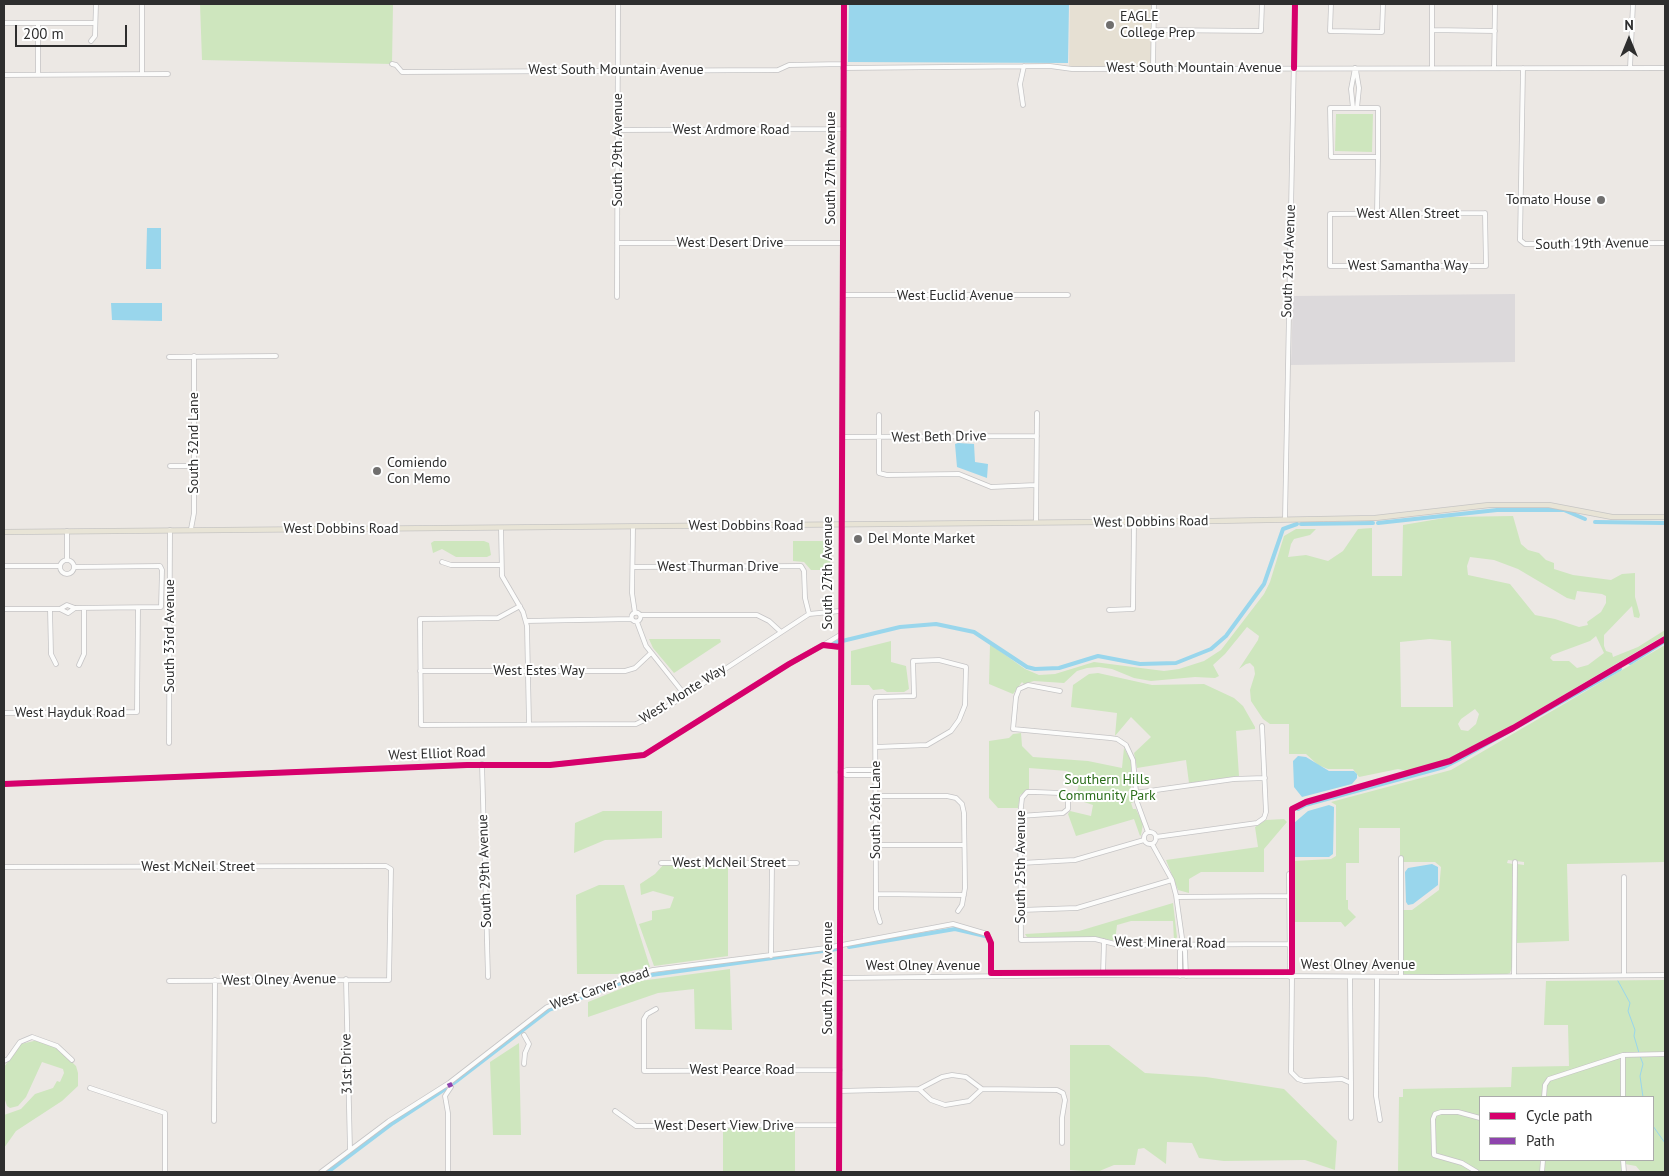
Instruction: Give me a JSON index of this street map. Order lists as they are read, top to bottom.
{
  "streets": {
    "main road": ["West Dobbins Road"],
    "street": [
      "West South Mountain Avenue",
      "West Ardmore Road",
      "South 29th Avenue",
      "South 27th Avenue",
      "West Allen Street",
      "West Desert Drive",
      "South 19th Avenue",
      "South 23rd Avenue",
      "West Samantha Way",
      "West Euclid Avenue",
      "West Beth Drive",
      "South 32nd Lane",
      "West Thurman Drive",
      "South 33rd Avenue",
      "West Estes Way",
      "West Monte Way",
      "West Hayduk Road",
      "West Elliot Road",
      "South 26th Lane",
      "West McNeil Street",
      "South 25th Avenue",
      "West Mineral Road",
      "West Olney Avenue",
      "West Carver Road",
      "31st Drive",
      "West Pearce Road",
      "West Desert View Drive"
    ]
  },
  "crossings": [
    ["West South Mountain Avenue", "South 29th Avenue"],
    ["West South Mountain Avenue", "South 27th Avenue"],
    ["West South Mountain Avenue", "South 19th Avenue"],
    ["West South Mountain Avenue", "South 23rd Avenue"],
    ["West Ardmore Road", "South 29th Avenue"],
    ["West Ardmore Road", "South 27th Avenue"],
    ["South 29th Avenue", "West Desert Drive"],
    ["South 29th Avenue", "West Elliot Road"],
    ["South 27th Avenue", "West Desert Drive"],
    ["South 27th Avenue", "West Euclid Avenue"],
    ["South 27th Avenue", "West Beth Drive"],
    ["South 27th Avenue", "West Dobbins Road"],
    ["South 27th Avenue", "West Monte Way"],
    ["South 27th Avenue", "West Elliot Road"],
    ["South 27th Avenue", "West Olney Avenue"],
    ["South 27th Avenue", "West Carver Road"],
    ["South 27th Avenue", "West Pearce Road"],
    ["South 27th Avenue", "West Desert View Drive"],
    ["West Allen Street", "West Samantha Way"],
    ["South 23rd Avenue", "West Dobbins Road"],
    ["South 32nd Lane", "West Dobbins Road"],
    ["West Dobbins Road", "South 33rd Avenue"],
    ["West Thurman Drive", "West Monte Way"],
    ["West Estes Way", "West Monte Way"],
    ["West McNeil Street", "West Olney Avenue"],
    ["South 25th Avenue", "West Mineral Road"],
    ["West Olney Avenue", "31st Drive"],
    ["West Carver Road", "31st Drive"]
  ],
  "parks": ["Southern Hills Community Park"],
  "places": [
    "EAGLE College Prep",
    "Tomato House",
    "Comiendo Con Memo",
    "Del Monte Market"
  ],
  "legend": ["Cycle path", "Path"],
  "scale_bar": "200 m",
  "north": "top"
}
